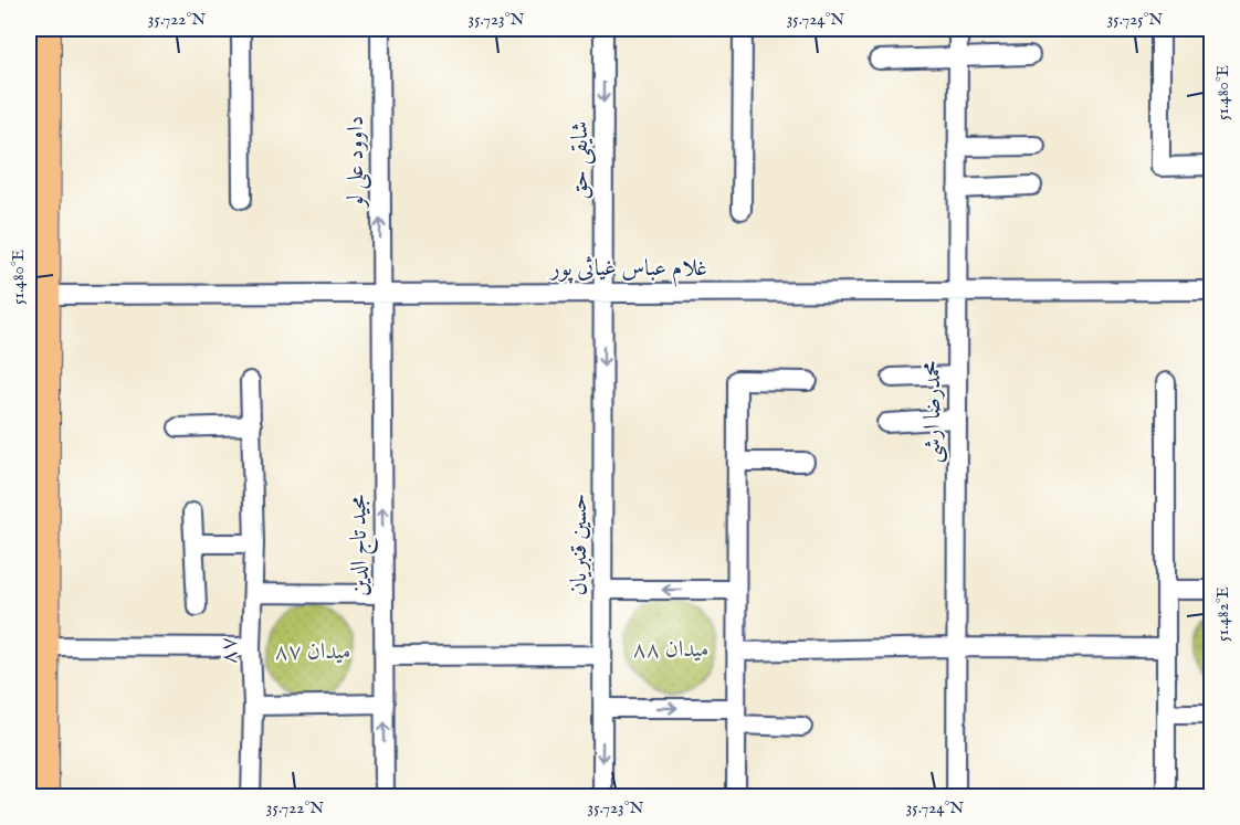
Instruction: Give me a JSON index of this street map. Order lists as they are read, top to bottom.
{
  "streets": {
    "street": [
      "شایقی حق",
      "داوود علی لو",
      "غلام عباس غیاثی ‌پور",
      "محمدرضا ارشی",
      "حسین قنبریان",
      "مجید تاج الدین",
      "۸۷"
    ]
  },
  "crossings": [
    ["شایقی حق", "غلام عباس غیاثی ‌پور"],
    ["شایقی حق", "حسین قنبریان"],
    ["داوود علی لو", "غلام عباس غیاثی ‌پور"],
    ["داوود علی لو", "مجید تاج الدین"],
    ["غلام عباس غیاثی ‌پور", "محمدرضا ارشی"],
    ["غلام عباس غیاثی ‌پور", "حسین قنبریان"],
    ["غلام عباس غیاثی ‌پور", "مجید تاج الدین"]
  ],
  "one_way": ["مجید تاج الدین"],
  "parks": ["میدان ۸۸", "میدان ۸۷"],
  "coordinates": [
    "35.722°N",
    "35.723°N",
    "35.724°N",
    "35.725°N",
    "51.480°E",
    "51.482°E"
  ]
}
